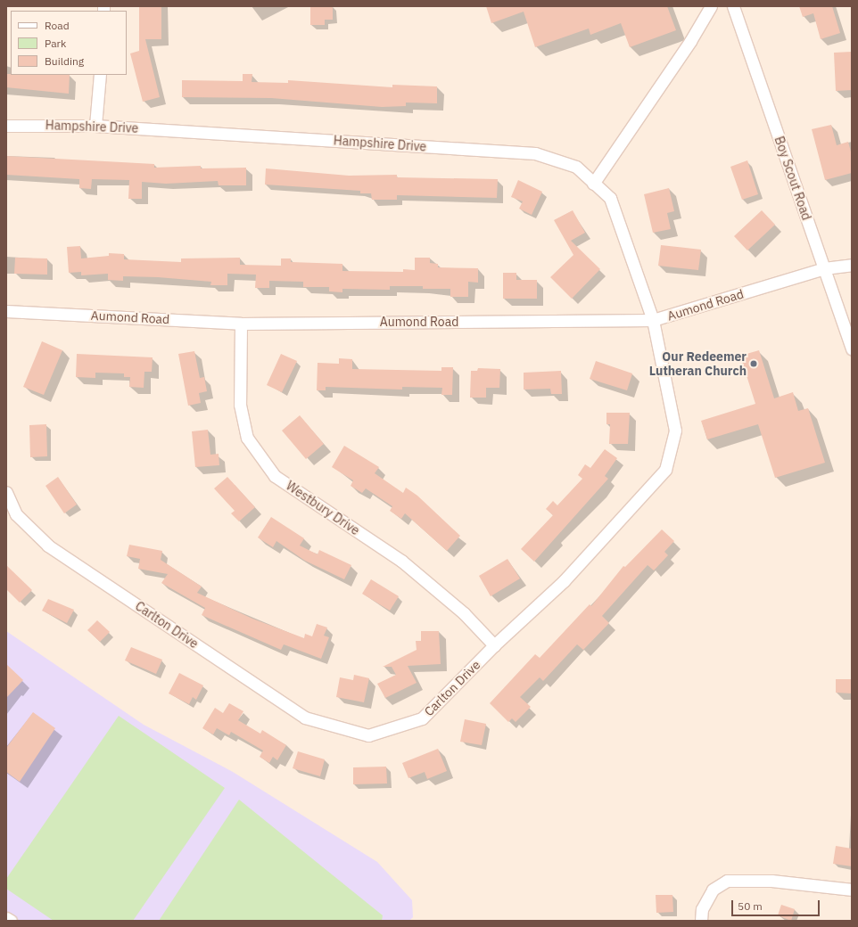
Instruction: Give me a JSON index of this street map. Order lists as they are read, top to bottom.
{
  "streets": {
    "street": [
      "Hampshire Drive",
      "Boy Scout Road",
      "Aumond Road",
      "Westbury Drive",
      "Carlton Drive"
    ]
  },
  "crossings": [
    ["Hampshire Drive", "Aumond Road"],
    ["Hampshire Drive", "Carlton Drive"],
    ["Boy Scout Road", "Aumond Road"],
    ["Aumond Road", "Westbury Drive"],
    ["Aumond Road", "Carlton Drive"],
    ["Westbury Drive", "Carlton Drive"]
  ],
  "places": ["Our Redeemer Lutheran Church"],
  "legend": ["Road", "Park", "Building"],
  "scale_bar": "50 m"
}
